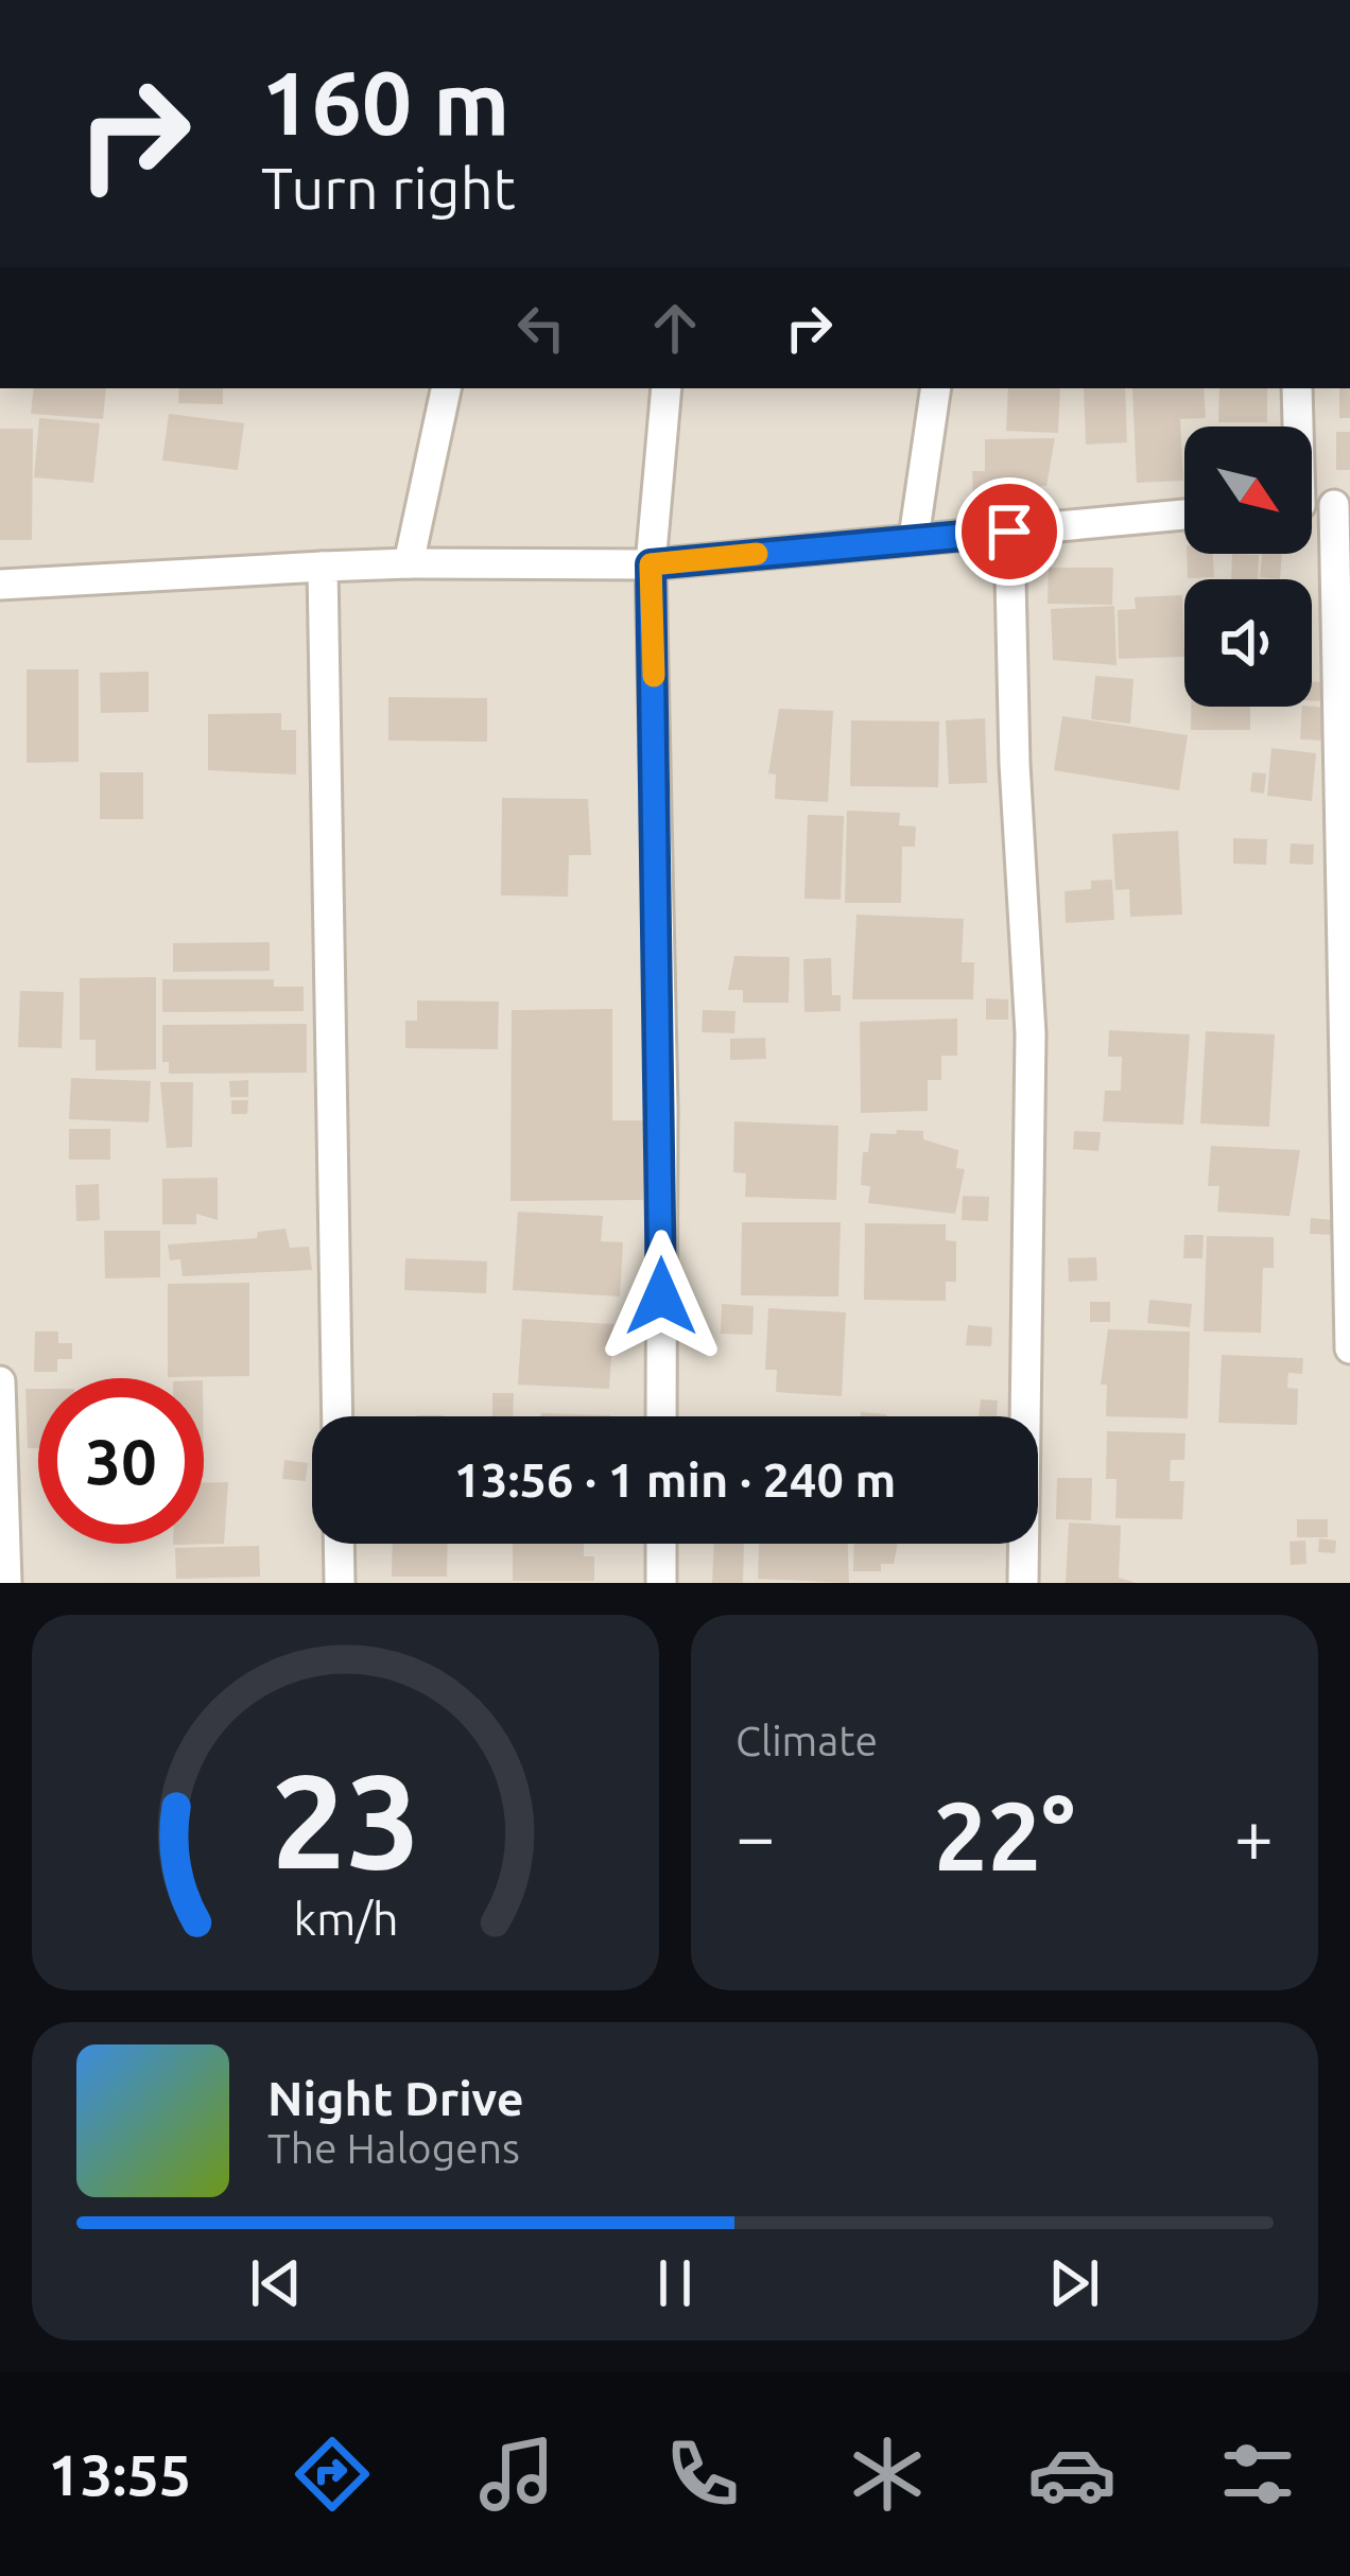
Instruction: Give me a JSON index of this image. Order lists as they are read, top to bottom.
{
  "north": "bottom right",
  "page": {
    "turn": ["160 m", "Turn right"],
    "limit": "30",
    "trip": "13:56 · 1 min · 240 m",
    "tile": "Climate",
    "heat": ["−", "22°", "+"],
    "song": ["Night Drive", "The Halogens"],
    "tabs": "13:55",
    "gauge": ["23", "km/h"]
  }
}
